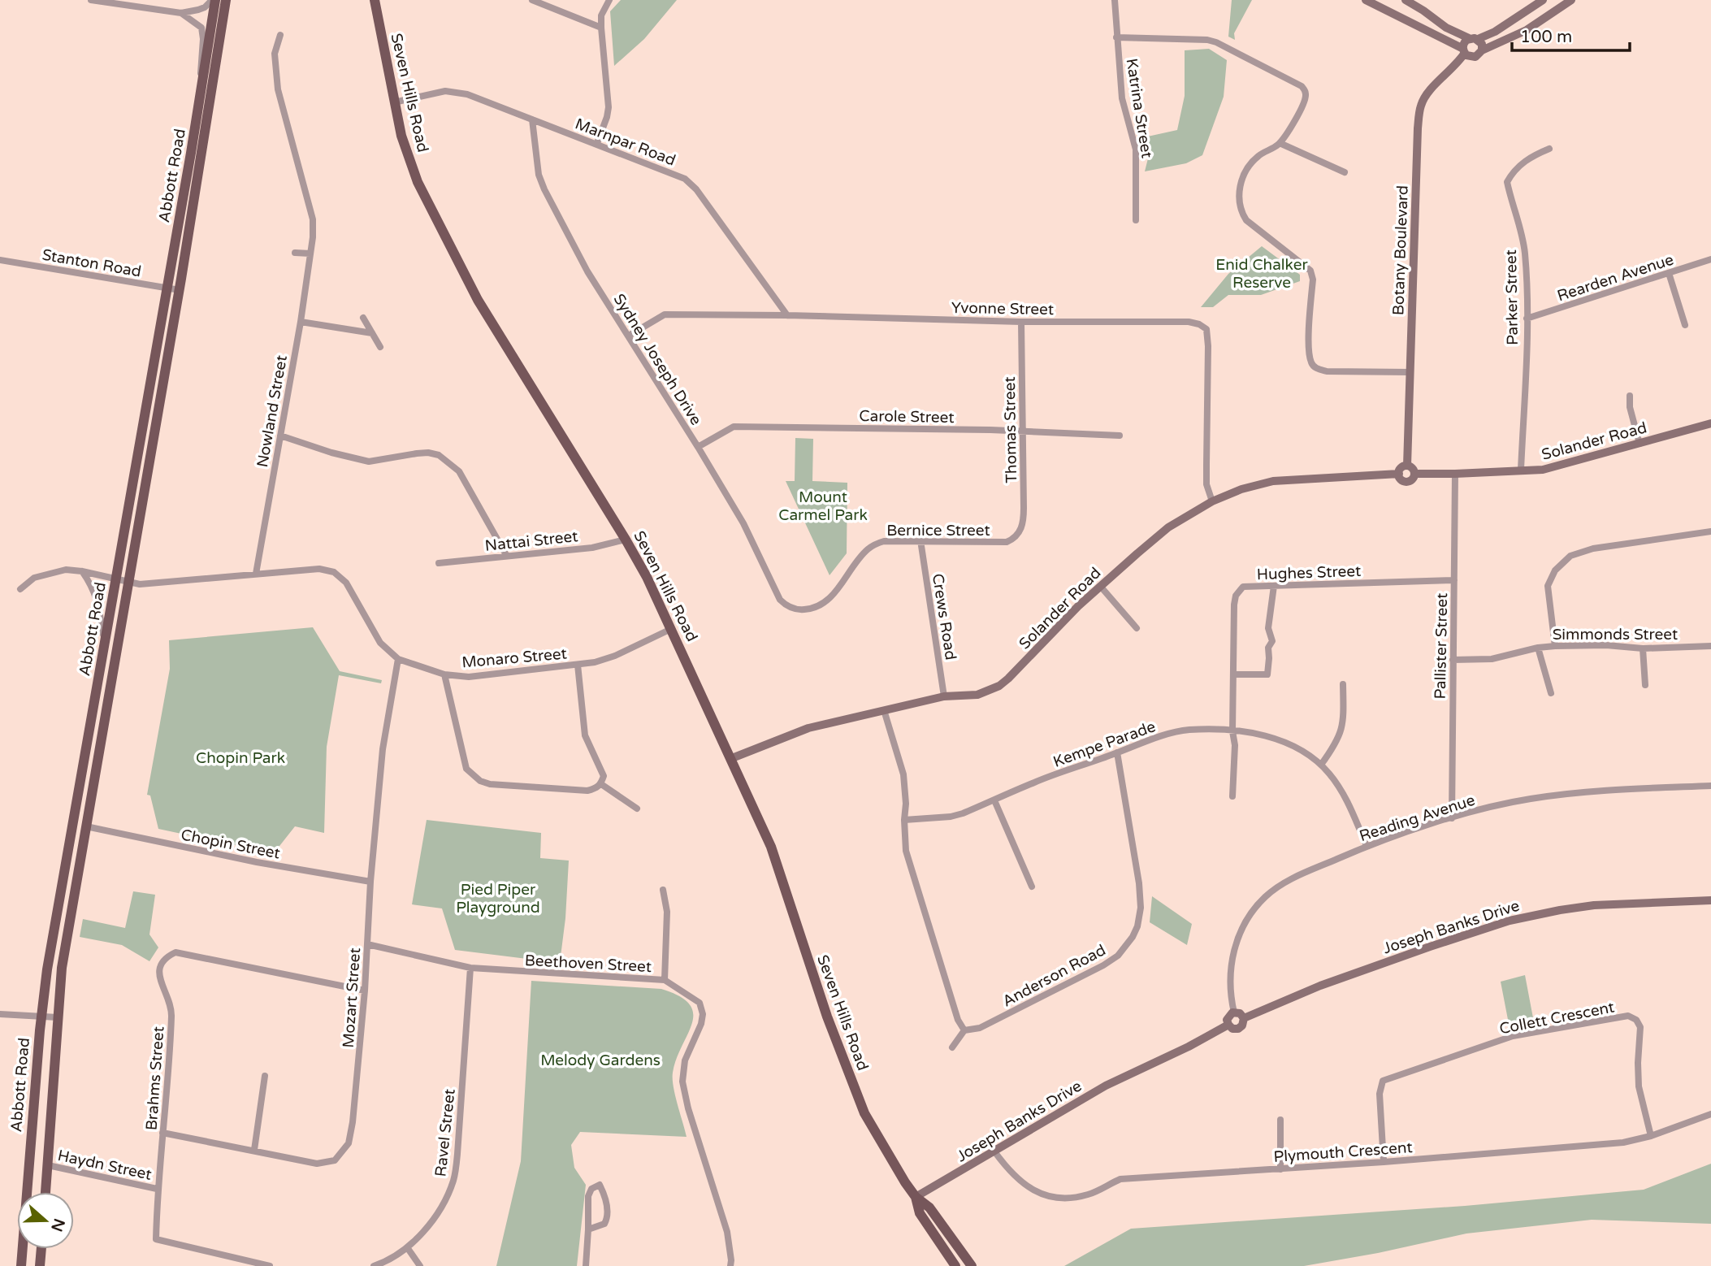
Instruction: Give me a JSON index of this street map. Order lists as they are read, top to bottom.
{
  "streets": {
    "main road": ["Seven Hills Road", "Abbott Road"],
    "street": [
      "Katrina Street",
      "Marnpar Road",
      "Botany Boulevard",
      "Stanton Road",
      "Rearden Avenue",
      "Parker Street",
      "Yvonne Street",
      "Sydney Joseph Drive",
      "Nowland Street",
      "Carole Street",
      "Thomas Street",
      "Solander Road",
      "Bernice Street",
      "Nattai Street",
      "Hughes Street",
      "Crews Road",
      "Simmonds Street",
      "Pallister Street",
      "Monaro Street",
      "Kempe Parade",
      "Reading Avenue",
      "Chopin Street",
      "Joseph Banks Drive",
      "Beethoven Street",
      "Anderson Road",
      "Mozart Street",
      "Collett Crescent",
      "Brahms Street",
      "Ravel Street",
      "Plymouth Crescent",
      "Haydn Street"
    ]
  },
  "crossings": [
    ["Seven Hills Road", "Marnpar Road"],
    ["Seven Hills Road", "Solander Road"],
    ["Seven Hills Road", "Nattai Street"],
    ["Seven Hills Road", "Monaro Street"],
    ["Seven Hills Road", "Joseph Banks Drive"],
    ["Marnpar Road", "Yvonne Street"],
    ["Marnpar Road", "Sydney Joseph Drive"],
    ["Abbott Road", "Stanton Road"],
    ["Abbott Road", "Monaro Street"],
    ["Abbott Road", "Chopin Street"],
    ["Abbott Road", "Haydn Street"],
    ["Botany Boulevard", "Solander Road"],
    ["Rearden Avenue", "Parker Street"],
    ["Parker Street", "Solander Road"],
    ["Yvonne Street", "Sydney Joseph Drive"],
    ["Yvonne Street", "Thomas Street"],
    ["Yvonne Street", "Solander Road"],
    ["Sydney Joseph Drive", "Carole Street"],
    ["Sydney Joseph Drive", "Bernice Street"],
    ["Nowland Street", "Monaro Street"],
    ["Carole Street", "Thomas Street"],
    ["Thomas Street", "Bernice Street"],
    ["Solander Road", "Crews Road"],
    ["Solander Road", "Pallister Street"],
    ["Bernice Street", "Crews Road"],
    ["Hughes Street", "Pallister Street"],
    ["Hughes Street", "Kempe Parade"],
    ["Simmonds Street", "Pallister Street"],
    ["Pallister Street", "Reading Avenue"],
    ["Monaro Street", "Mozart Street"],
    ["Kempe Parade", "Reading Avenue"],
    ["Kempe Parade", "Anderson Road"],
    ["Reading Avenue", "Joseph Banks Drive"],
    ["Chopin Street", "Mozart Street"],
    ["Joseph Banks Drive", "Plymouth Crescent"],
    ["Beethoven Street", "Mozart Street"],
    ["Beethoven Street", "Ravel Street"],
    ["Mozart Street", "Brahms Street"],
    ["Collett Crescent", "Plymouth Crescent"],
    ["Brahms Street", "Haydn Street"]
  ],
  "parks": [
    "Enid Chalker Reserve",
    "Mount Carmel Park",
    "Chopin Park",
    "Pied Piper Playground",
    "Melody Gardens"
  ],
  "scale_bar": "100 m",
  "north": "right"
}
